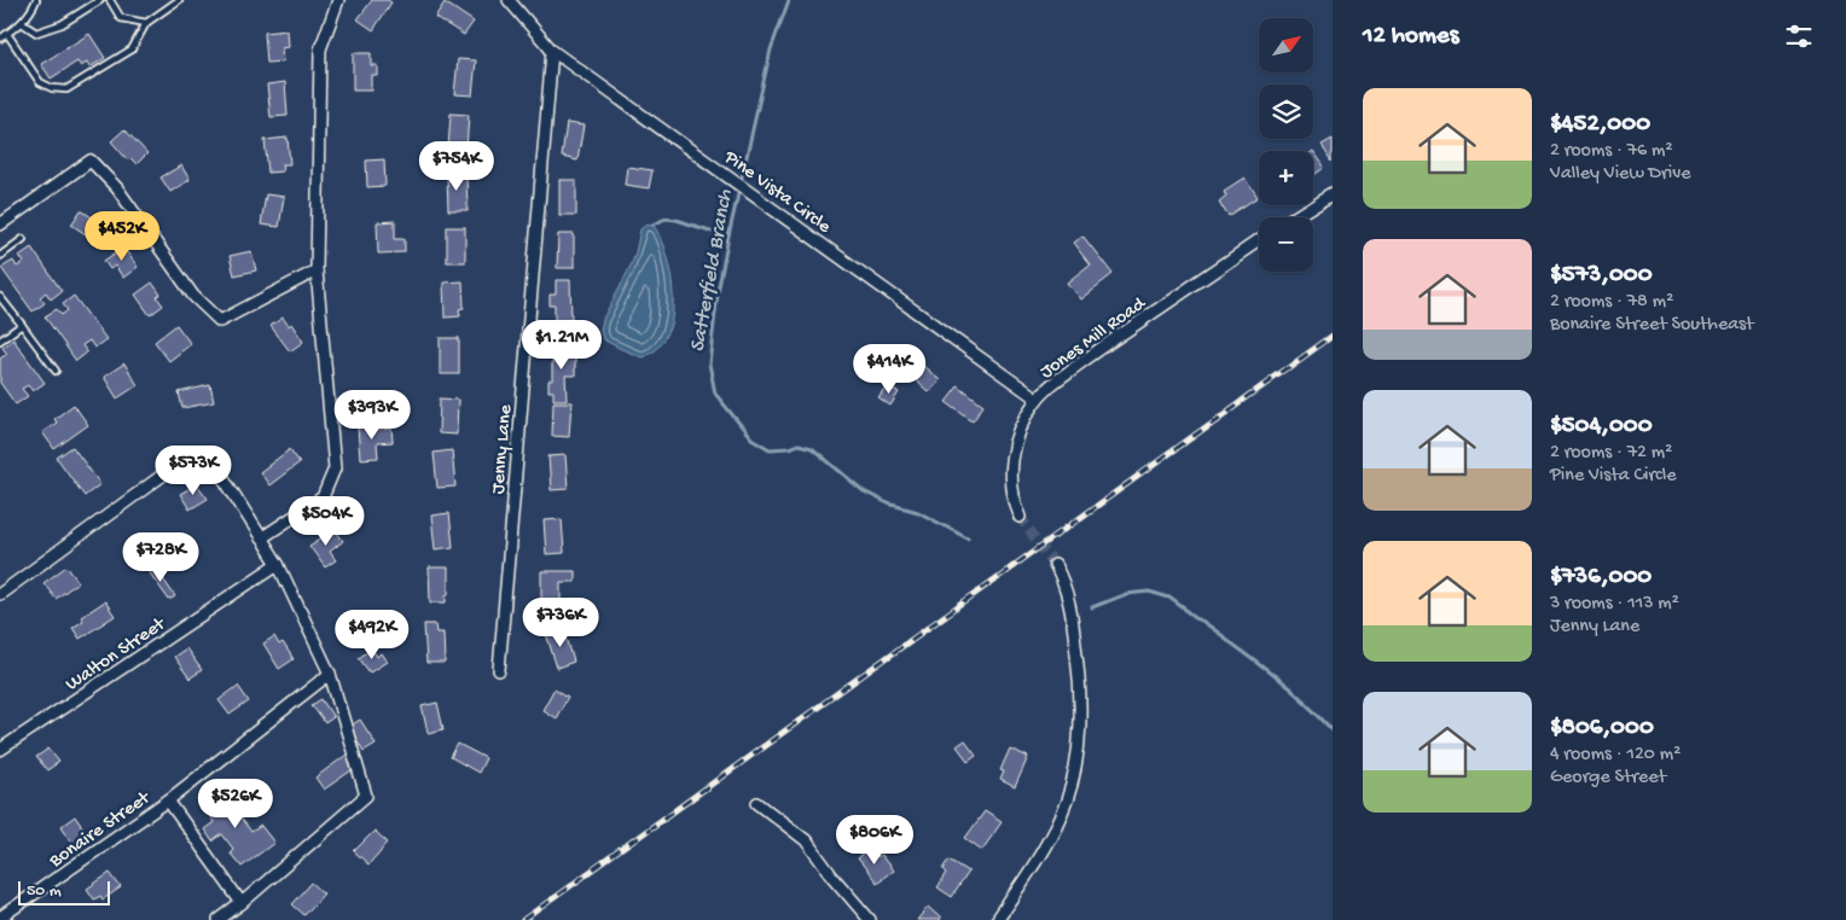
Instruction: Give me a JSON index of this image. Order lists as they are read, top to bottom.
{
  "streets": {
    "street": [
      "Pine Vista Circle",
      "Jones Mill Road",
      "Jenny Lane",
      "Walton Street",
      "Bonaire Street"
    ]
  },
  "crossings": [
    ["Pine Vista Circle", "Jones Mill Road"],
    ["Pine Vista Circle", "Jenny Lane"]
  ],
  "water": ["Satterfield Branch"],
  "scale_bar": "50 m",
  "north": "top right",
  "page": {
    "heading": "12 homes",
    "map_buttons": ["+", "−"],
    "list": [
      {
        "name": "$452,000",
        "note": "2 rooms · 76 m² · Valley View Drive"
      },
      {
        "name": "$573,000",
        "note": "2 rooms · 78 m² · Bonaire Street Southeast"
      },
      {
        "name": "$504,000",
        "note": "2 rooms · 72 m² · Pine Vista Circle"
      },
      {
        "name": "$736,000",
        "note": "3 rooms · 113 m² · Jenny Lane"
      },
      {
        "name": "$806,000",
        "note": "4 rooms · 120 m² · George Street"
      }
    ],
    "price": [
      "$754K",
      "$452K",
      "$1.21M",
      "$414K",
      "$393K",
      "$573K",
      "$504K",
      "$728K",
      "$736K",
      "$492K",
      "$526K",
      "$806K"
    ],
    "scale": "50 m"
  }
}
